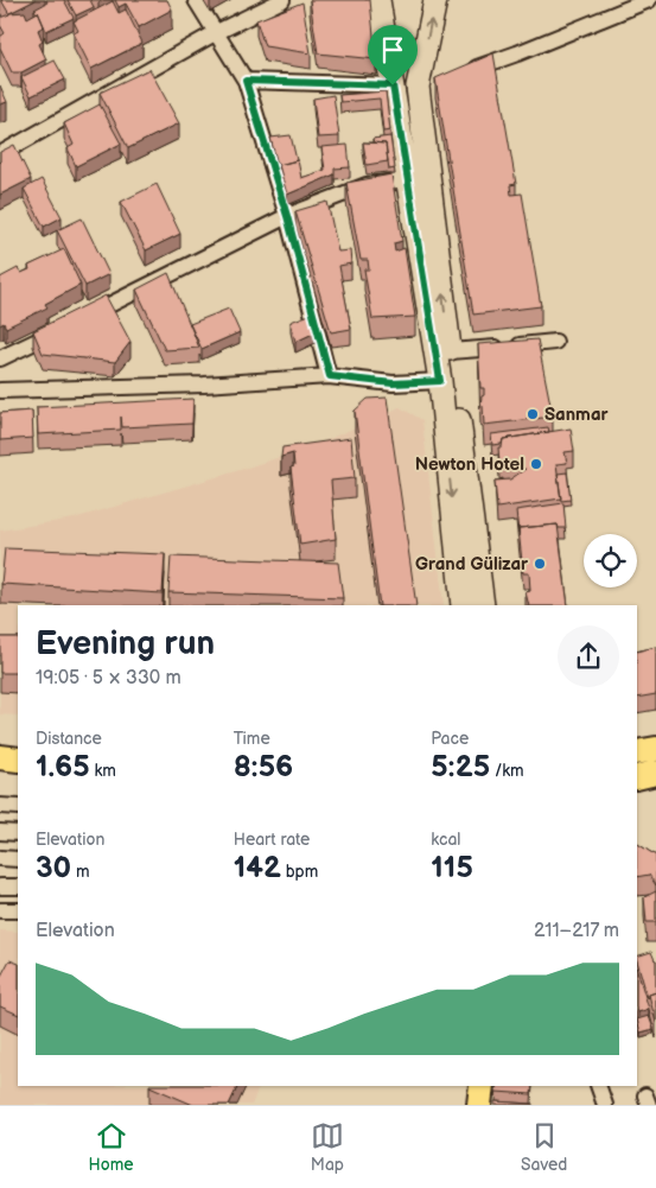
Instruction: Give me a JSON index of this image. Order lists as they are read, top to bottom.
{
  "places": ["Sanmar", "Newton Hotel", "Grand Gülizar"],
  "page": {
    "heading": ["Evening run", "19:05 · 5 × 330 m"],
    "stats": [
      ["Distance", "1.65 km"],
      ["Time", "8:56"],
      ["Pace", "5:25 /km"],
      ["Elevation", "30 m"],
      ["Heart rate", "142 bpm"],
      ["kcal", "115"]
    ],
    "chart": ["Elevation", "211–217 m"],
    "tabs": ["Home", "Map", "Saved"]
  }
}
